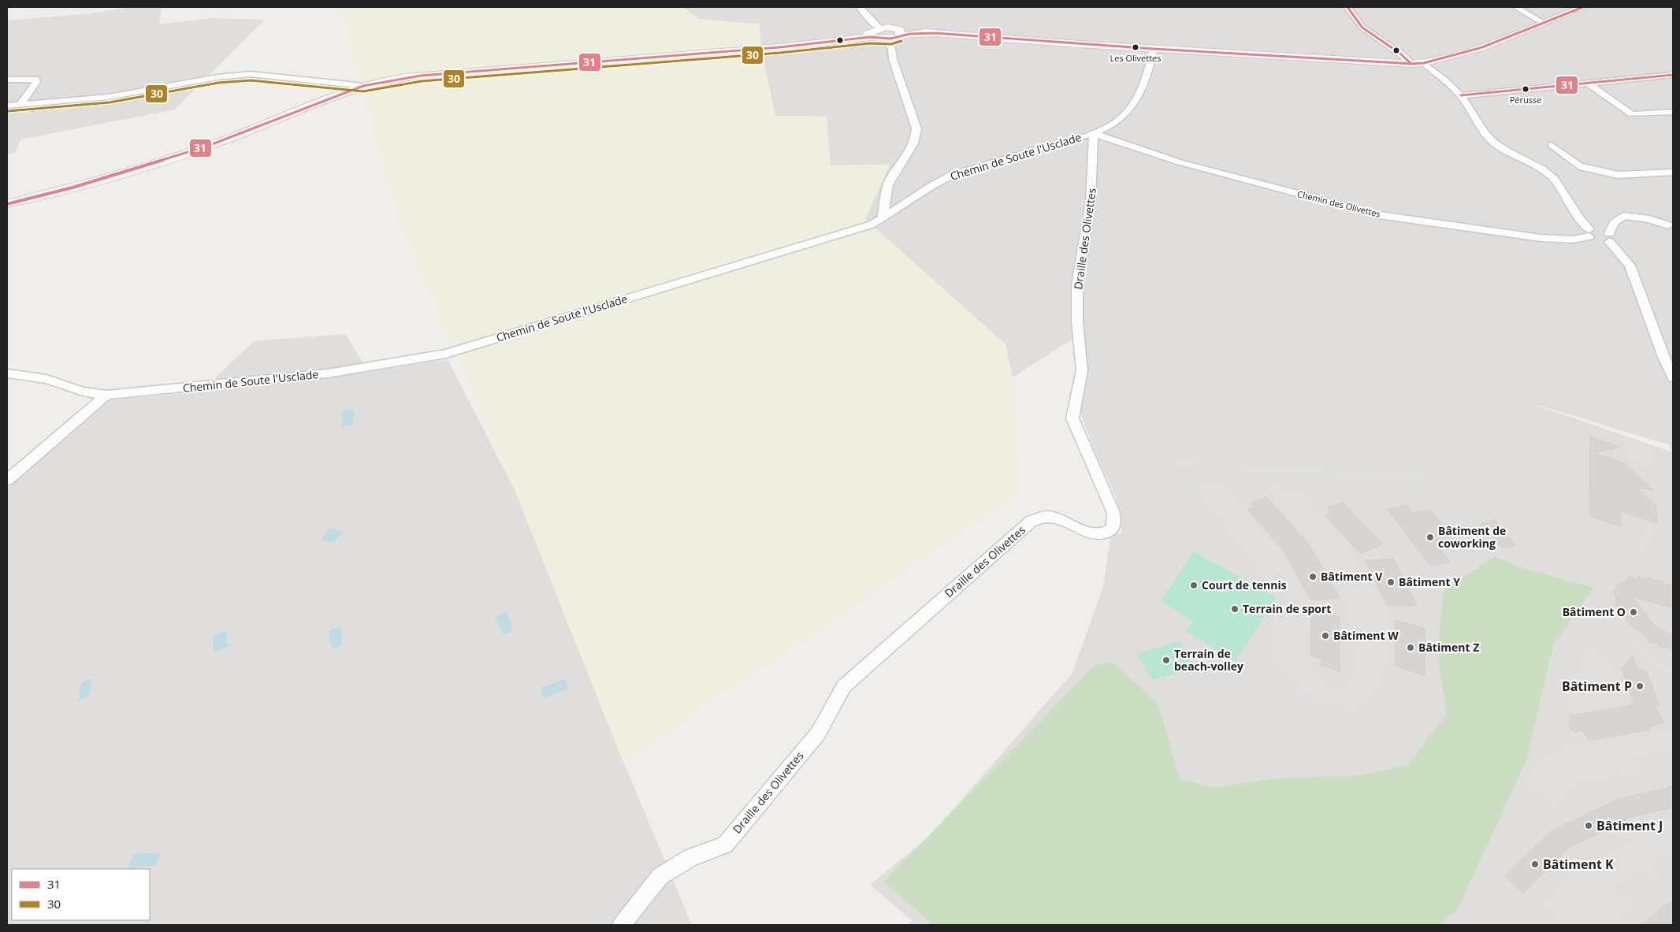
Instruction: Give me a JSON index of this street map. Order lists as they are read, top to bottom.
{
  "streets": {
    "street": ["Chemin de Soute l'Usclade", "Chemin des Olivettes", "Draille des Olivettes"]
  },
  "crossings": [
    ["Chemin de Soute l'Usclade", "Chemin des Olivettes"],
    ["Chemin de Soute l'Usclade", "Draille des Olivettes"],
    ["Chemin des Olivettes", "Draille des Olivettes"]
  ],
  "places": [
    "Les Olivettes",
    "Pérusse",
    "Bâtiment de coworking",
    "Bâtiment V",
    "Bâtiment Y",
    "Court de tennis",
    "Terrain de sport",
    "Bâtiment O",
    "Bâtiment W",
    "Bâtiment Z",
    "Terrain de beach-volley",
    "Bâtiment P",
    "Bâtiment J",
    "Bâtiment K"
  ],
  "lines": ["transit line 31", "transit line 30"],
  "legend": ["31", "30"]
}
